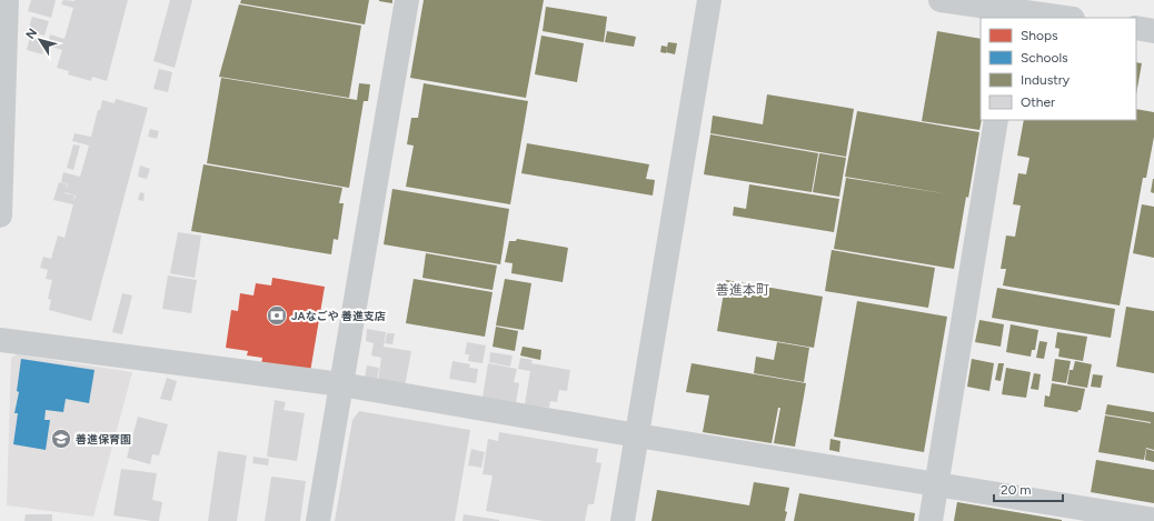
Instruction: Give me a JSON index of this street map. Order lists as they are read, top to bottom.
{
  "districts": ["善進本町"],
  "places": {
    "bank": ["JAなごや 善進支店"],
    "school or university": ["善進保育園"]
  },
  "legend": [
    "Shops",
    "Schools",
    "Industry",
    "Other"
  ],
  "scale_bar": "20 m",
  "north": "top left"
}
